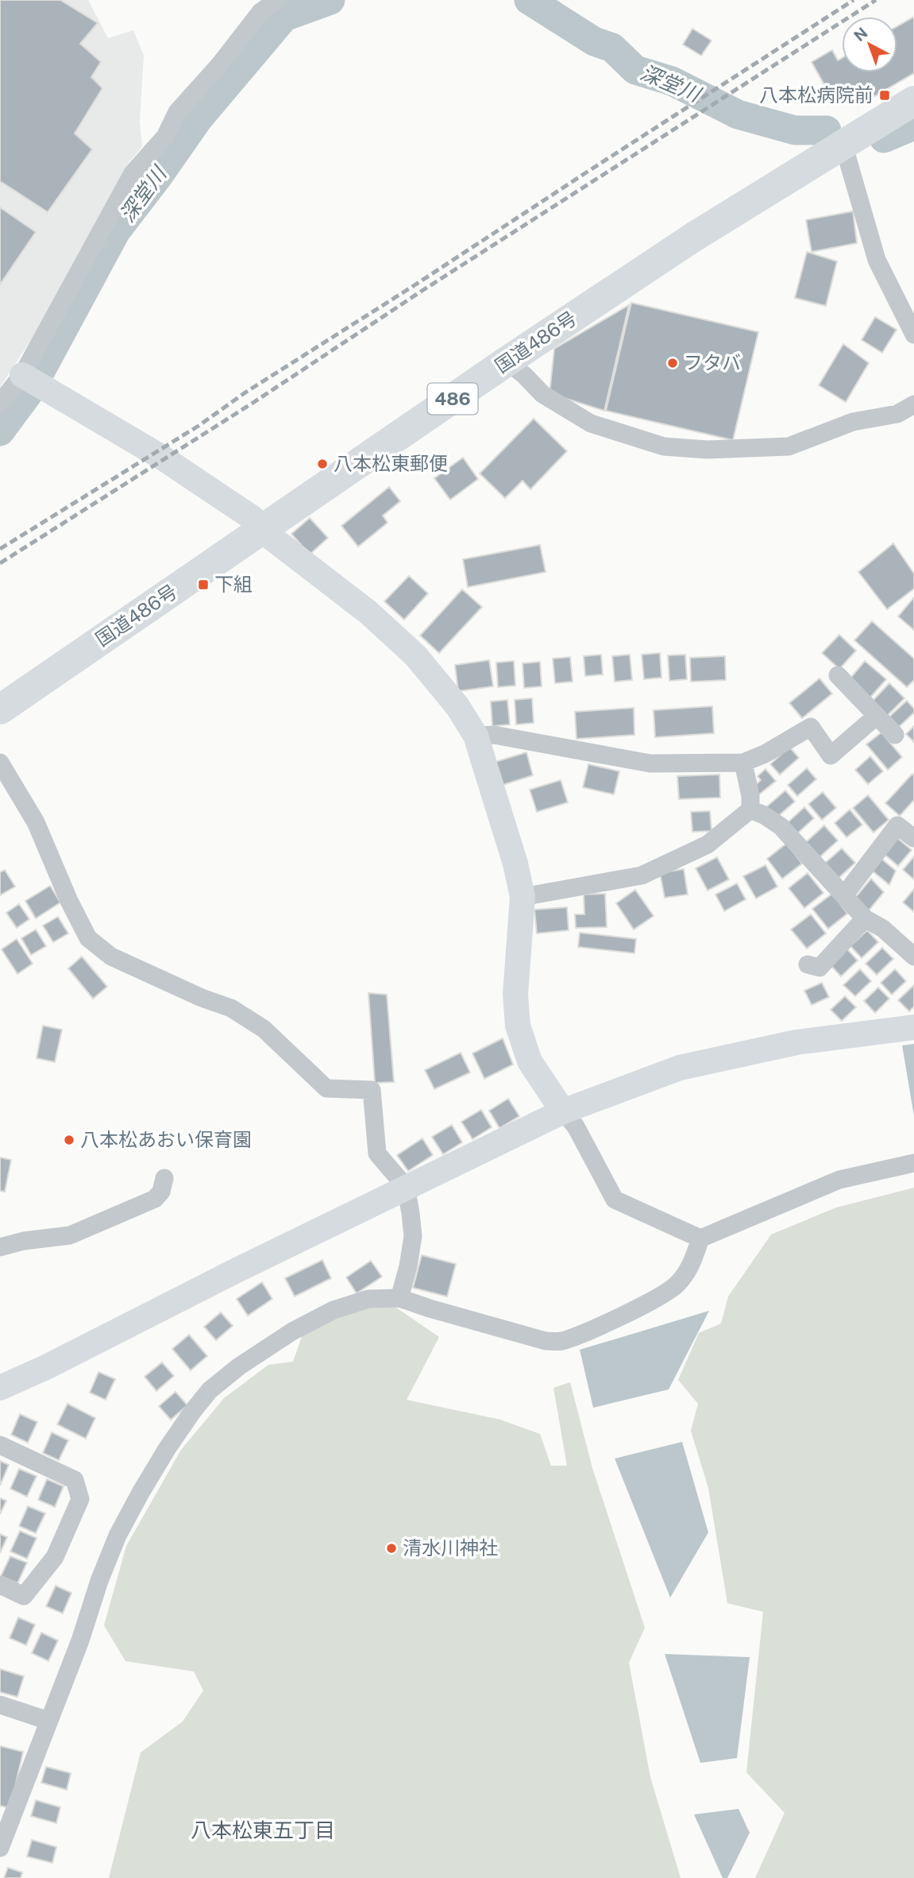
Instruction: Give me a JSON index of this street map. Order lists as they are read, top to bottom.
{
  "streets": {
    "highway": ["国道486号", "486"]
  },
  "districts": ["八本松東五丁目"],
  "water": ["深堂川"],
  "places": {
    "transit": ["八本松病院前", "下組"],
    "other": [
      "フタバ",
      "八本松東郵便",
      "八本松あおい保育園",
      "清水川神社"
    ]
  },
  "north": "top left"
}
